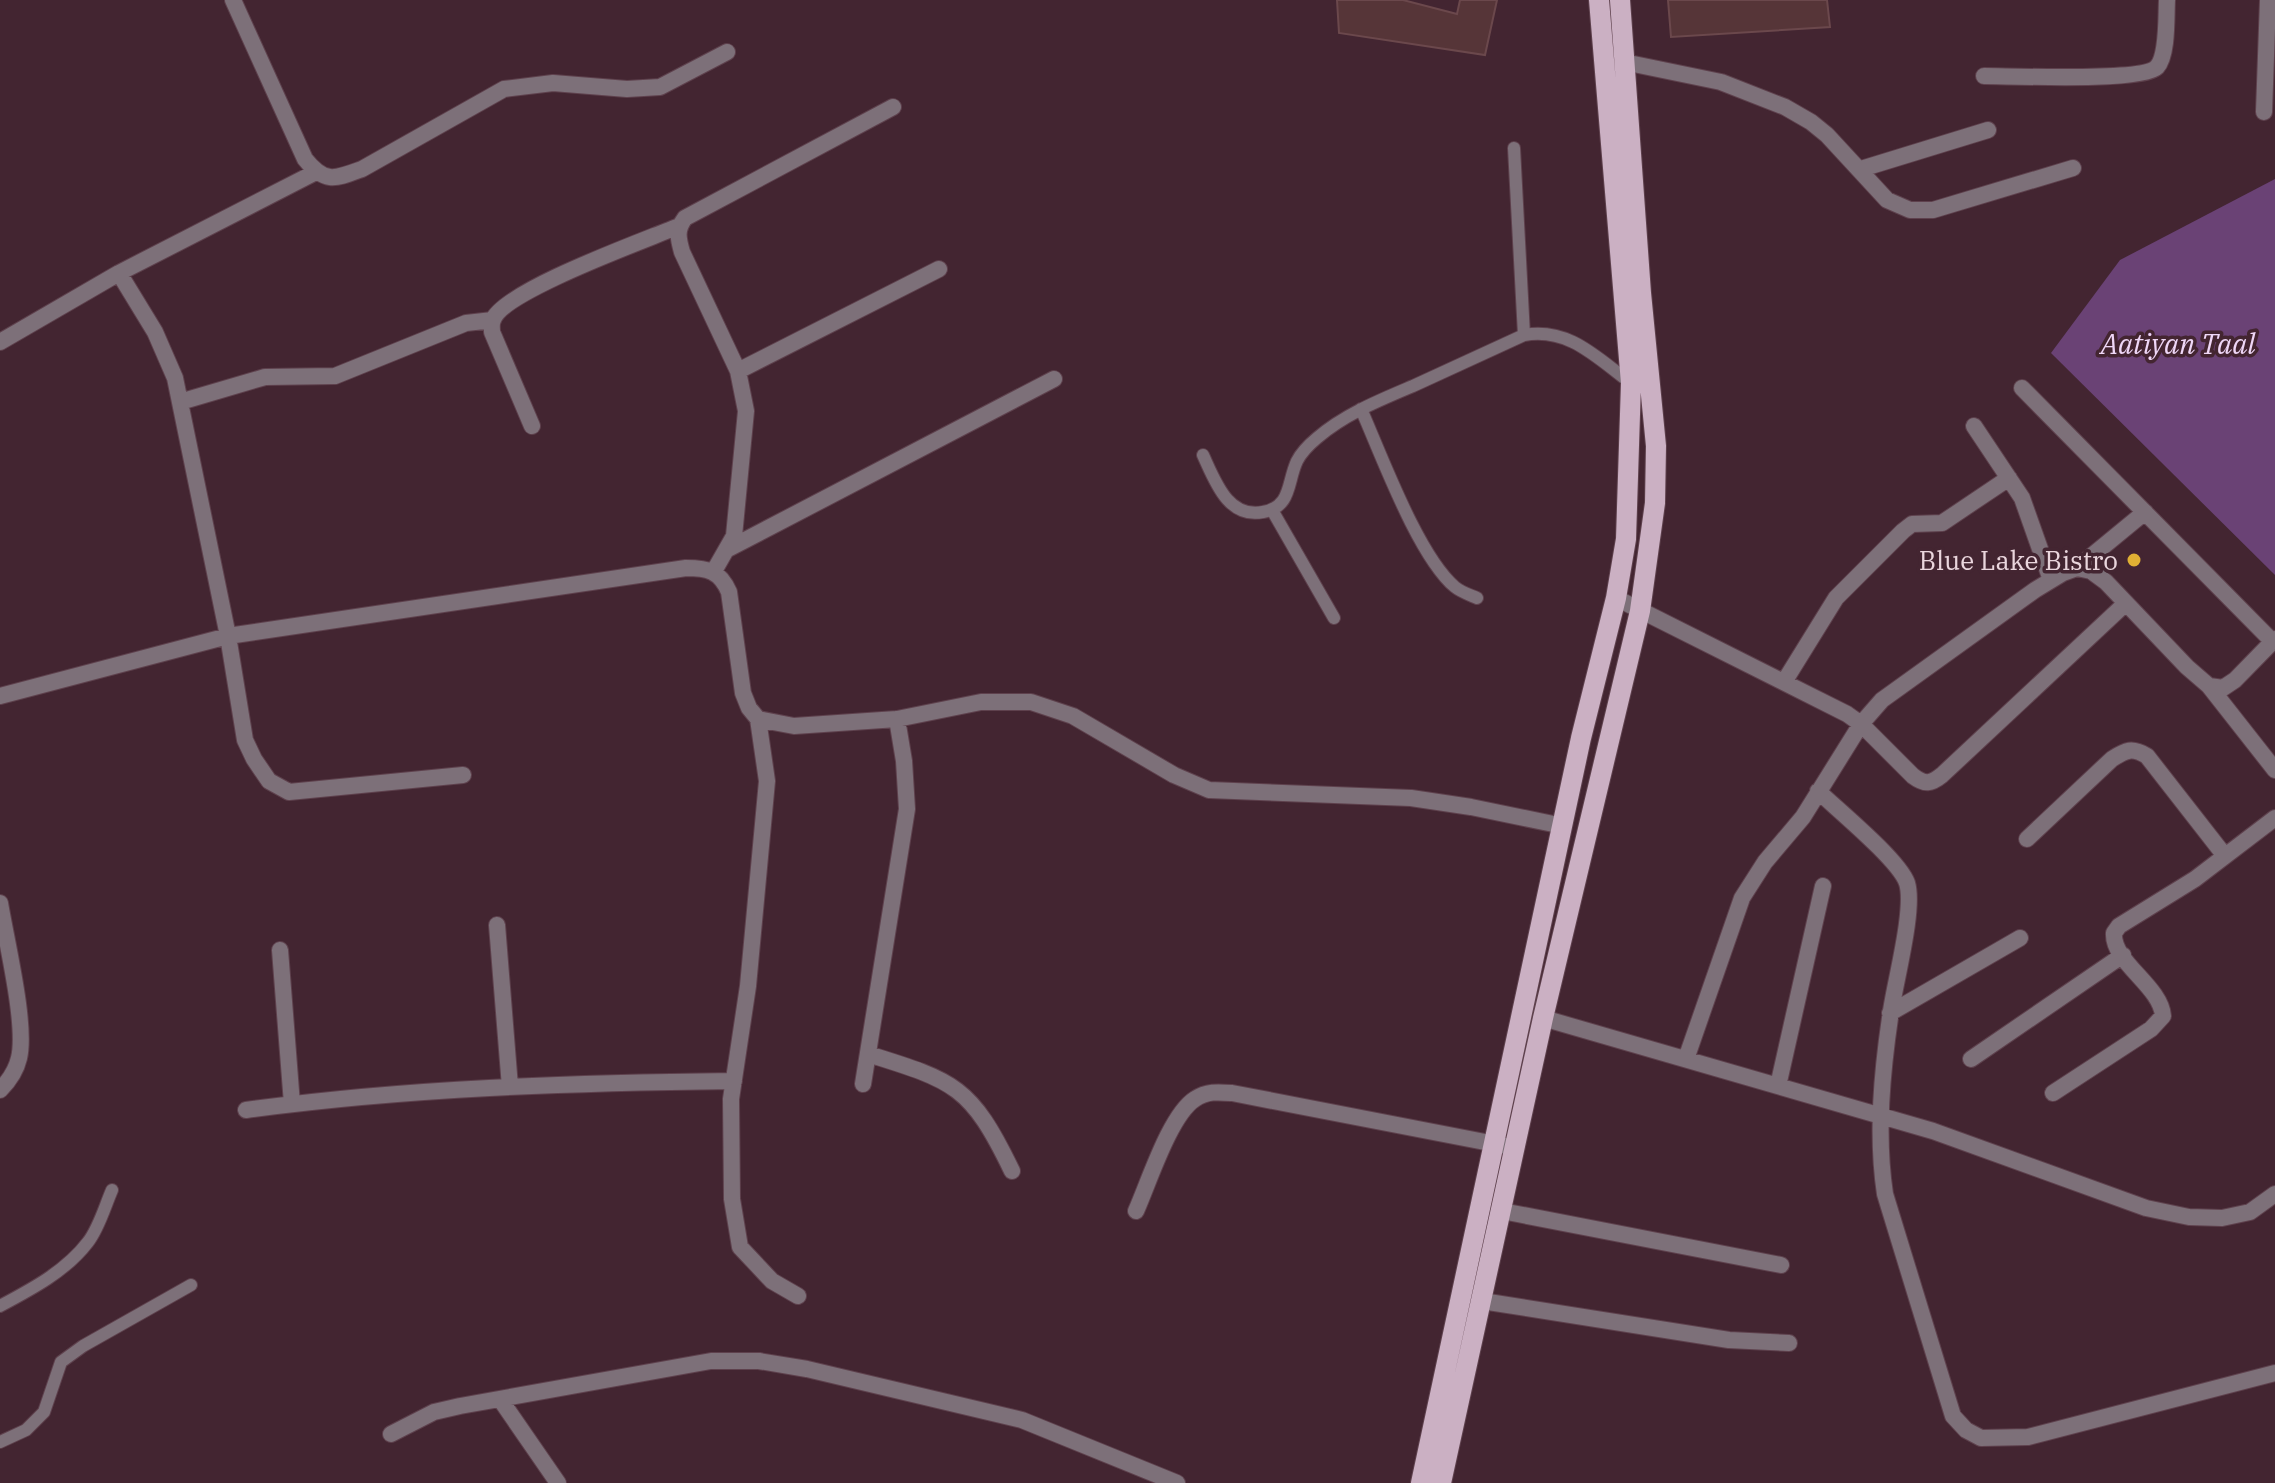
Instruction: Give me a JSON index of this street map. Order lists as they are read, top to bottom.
{
  "water": ["Aatiyan Taal"],
  "places": ["Blue Lake Bistro"]
}
